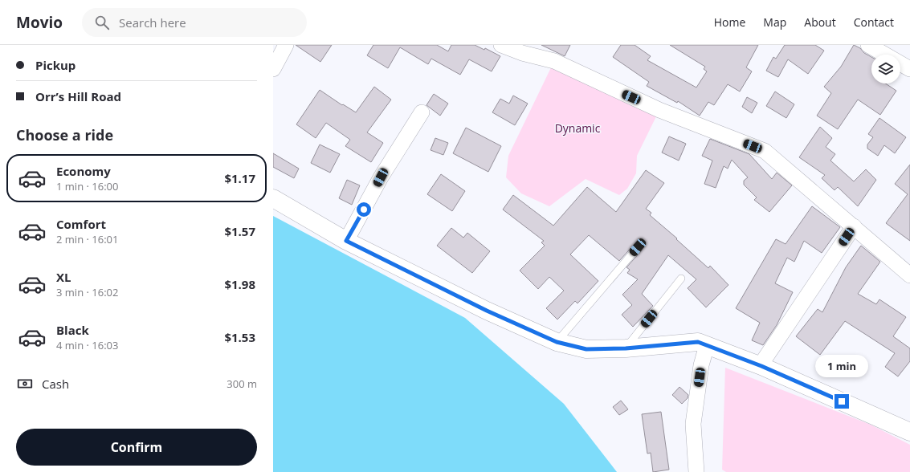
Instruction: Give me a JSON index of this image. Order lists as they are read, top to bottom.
{
  "parks": ["Dynamic"],
  "page": {
    "header": "Movio",
    "search": "Search here",
    "nav": [
      "Home",
      "Map",
      "About",
      "Contact"
    ],
    "banner": ["Pickup", "Orr’s Hill Road"],
    "heading": "Choose a ride",
    "list": [
      {
        "name": "Economy",
        "note": "1 min · 16:00",
        "value": "$1.17"
      },
      {
        "name": "Comfort",
        "note": "2 min · 16:01",
        "value": "$1.57"
      },
      {
        "name": "XL",
        "note": "3 min · 16:02",
        "value": "$1.98"
      },
      {
        "name": "Black",
        "note": "4 min · 16:03",
        "value": "$1.53"
      }
    ],
    "bubble": "1 min",
    "pay": ["Cash", "300 m"],
    "buttons": "Confirm"
  }
}
